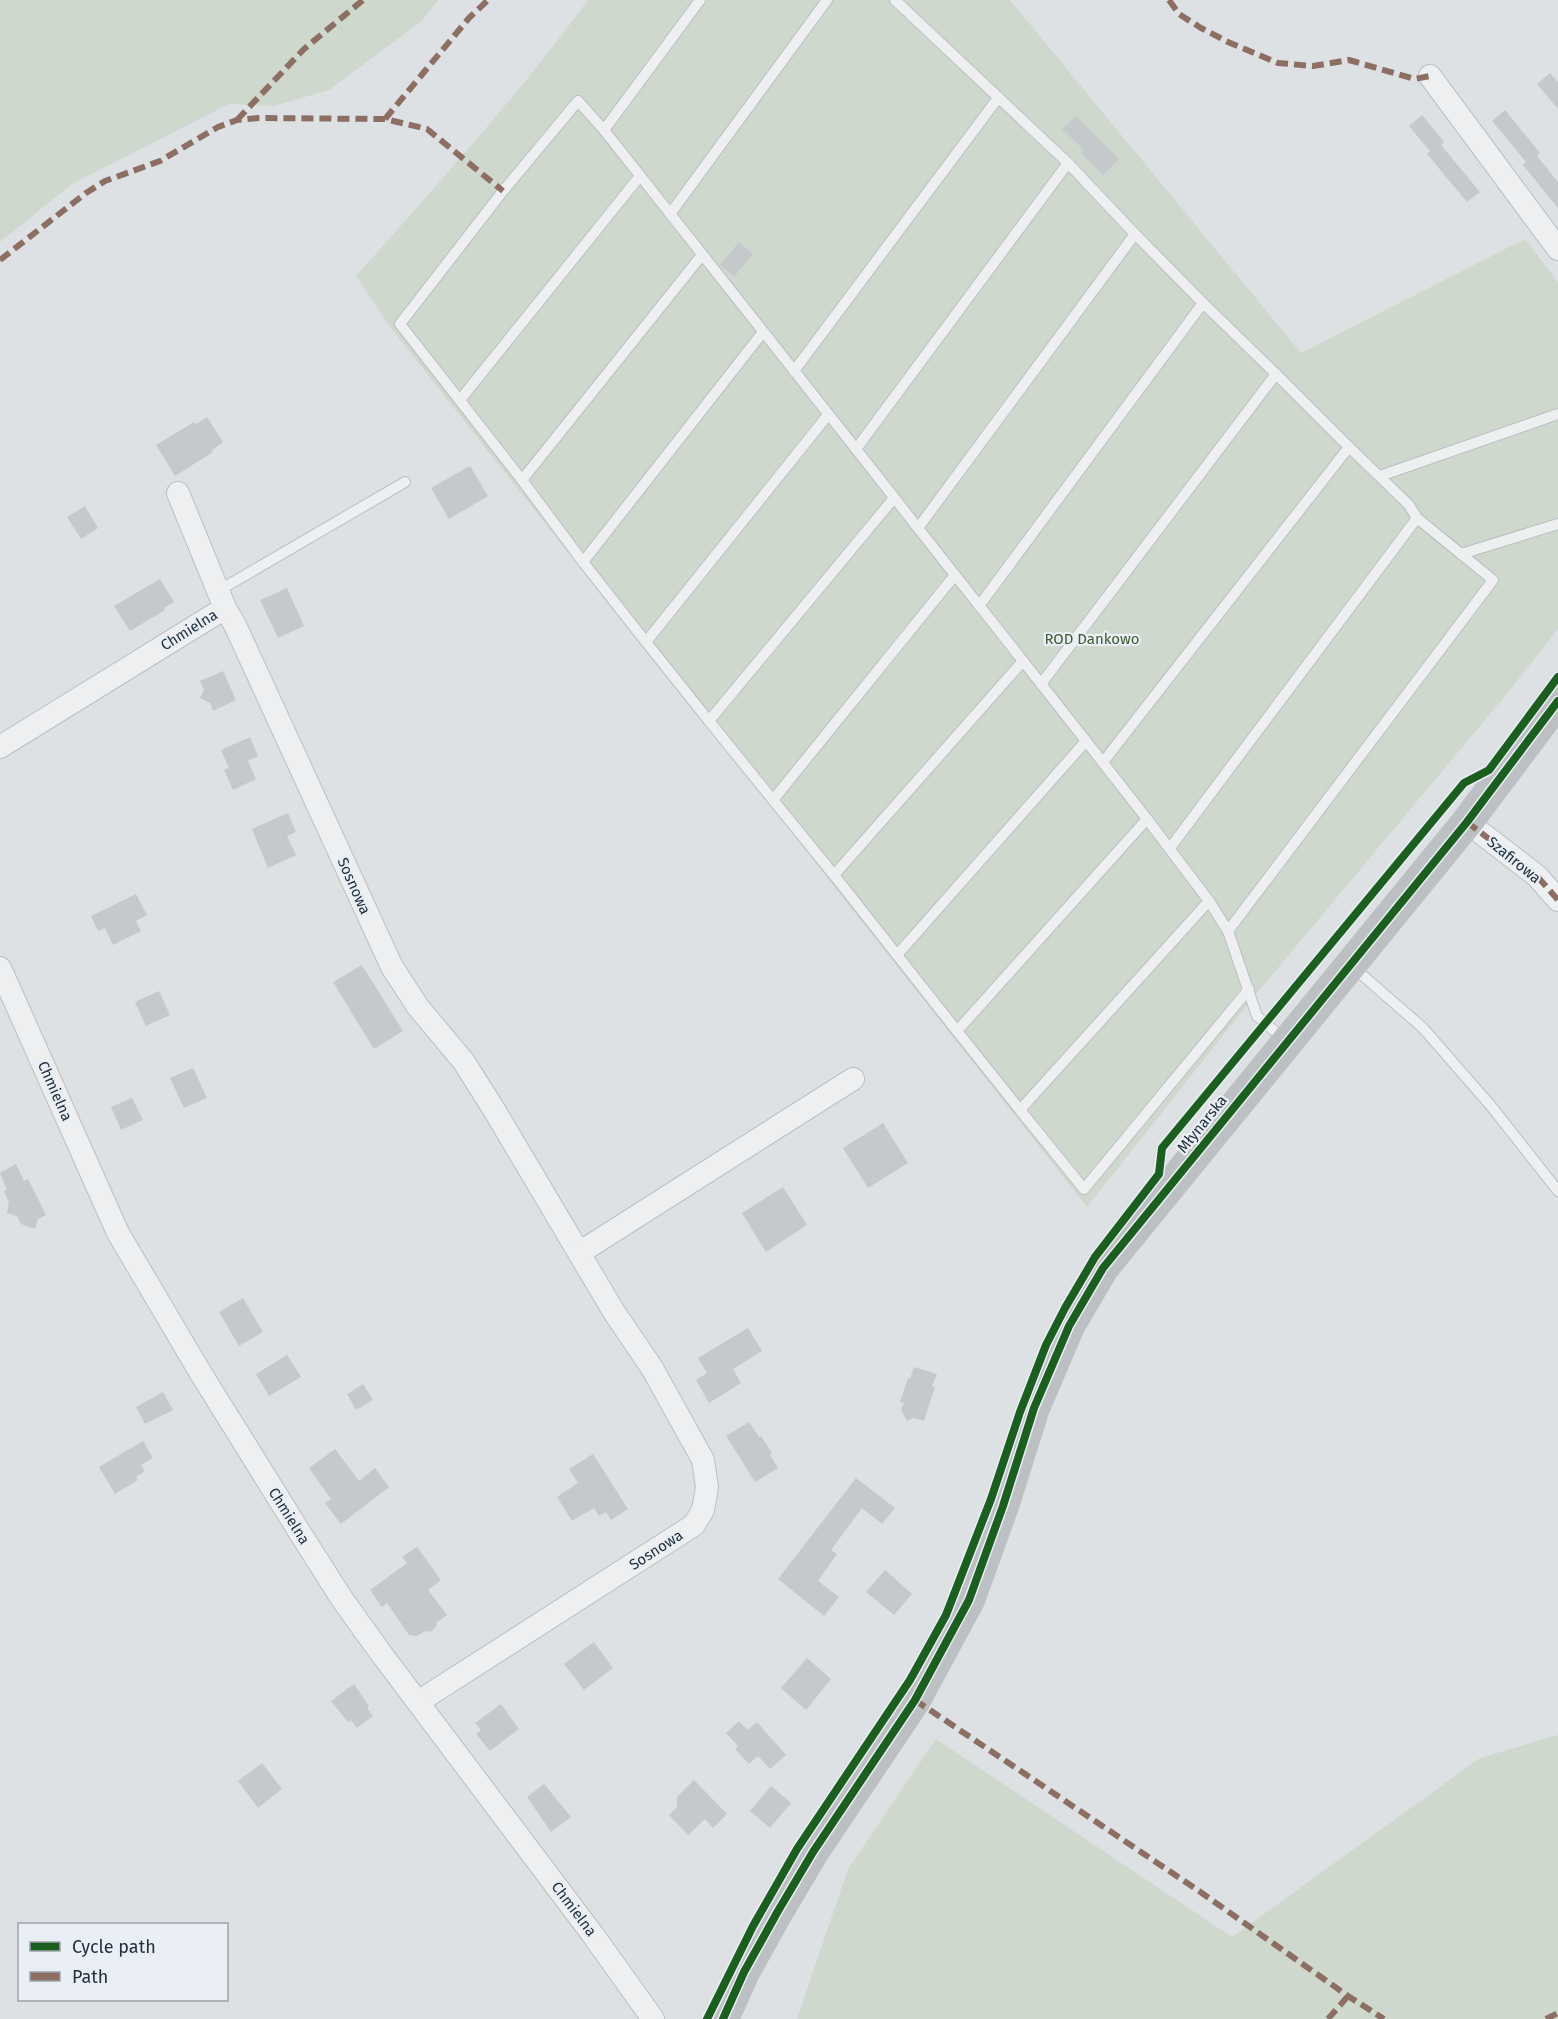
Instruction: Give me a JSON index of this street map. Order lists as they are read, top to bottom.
{
  "streets": {
    "street": [
      "Chmielna",
      "Szafirowa",
      "Sosnowa",
      "Młynarska"
    ]
  },
  "crossings": [
    ["Chmielna", "Sosnowa"],
    ["Szafirowa", "Młynarska"]
  ],
  "parks": ["ROD Dankowo"],
  "legend": ["Cycle path", "Path"]
}
